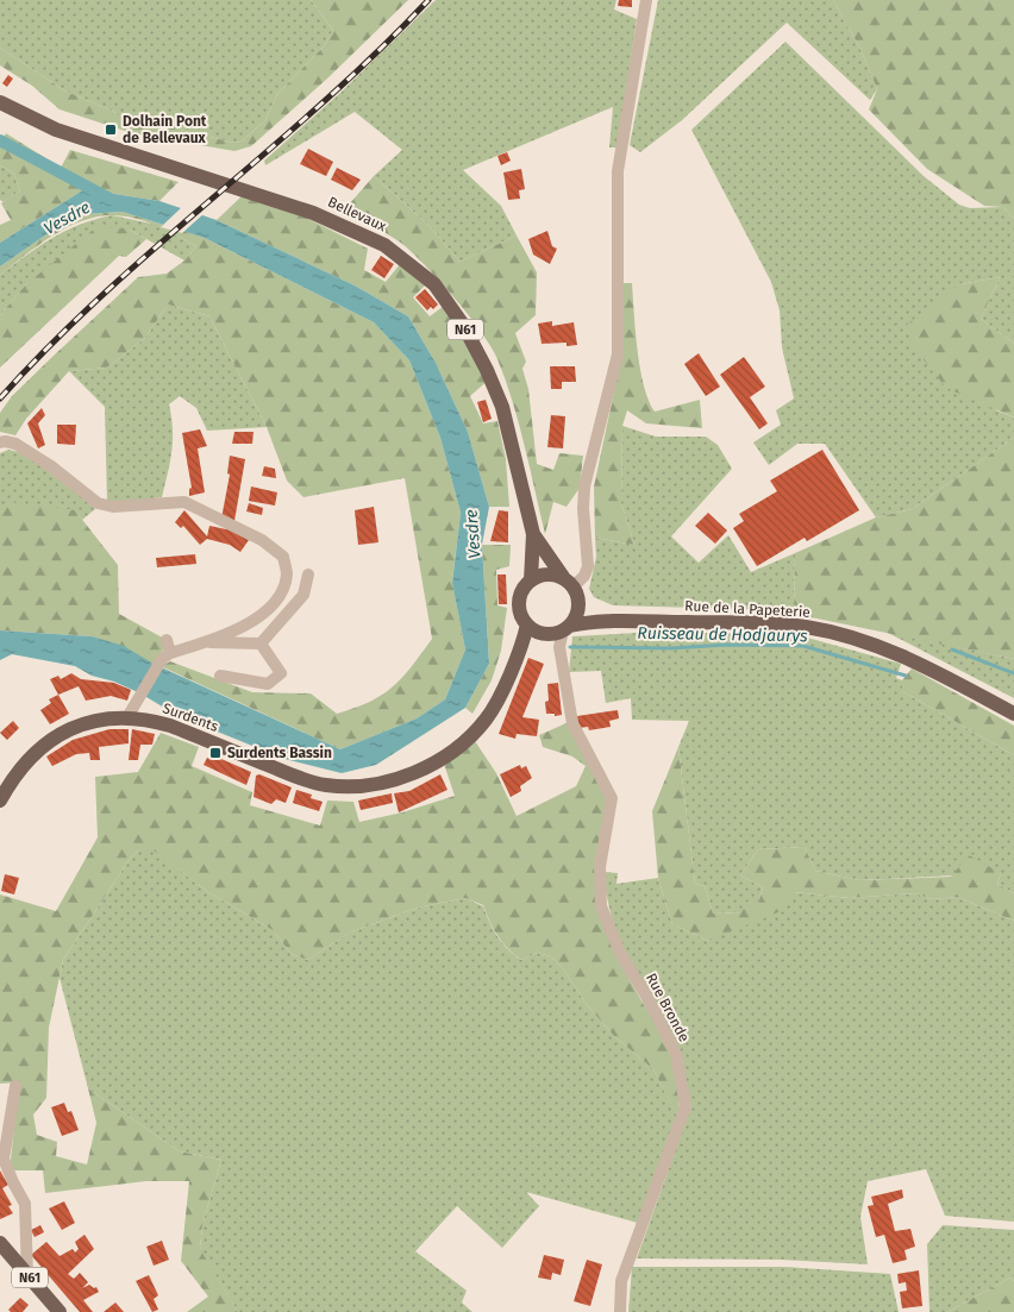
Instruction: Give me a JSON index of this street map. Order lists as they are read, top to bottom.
{
  "streets": {
    "main road": [
      "Bellevaux",
      "N61",
      "Rue de la Papeterie",
      "Surdents"
    ],
    "street": ["Rue Bronde"]
  },
  "crossings": [
    ["Bellevaux", "N61"],
    ["Bellevaux", "Rue de la Papeterie"],
    ["Bellevaux", "Surdents"],
    ["Bellevaux", "Rue Bronde"],
    ["N61", "Rue de la Papeterie"],
    ["N61", "Surdents"],
    ["N61", "Rue Bronde"],
    ["Rue de la Papeterie", "Surdents"],
    ["Rue de la Papeterie", "Rue Bronde"],
    ["Surdents", "Rue Bronde"]
  ],
  "water": ["Vesdre", "Ruisseau de Hodjaurys"],
  "places": {
    "transit": ["Dolhain Pont de Bellevaux", "Surdents Bassin"]
  }
}
